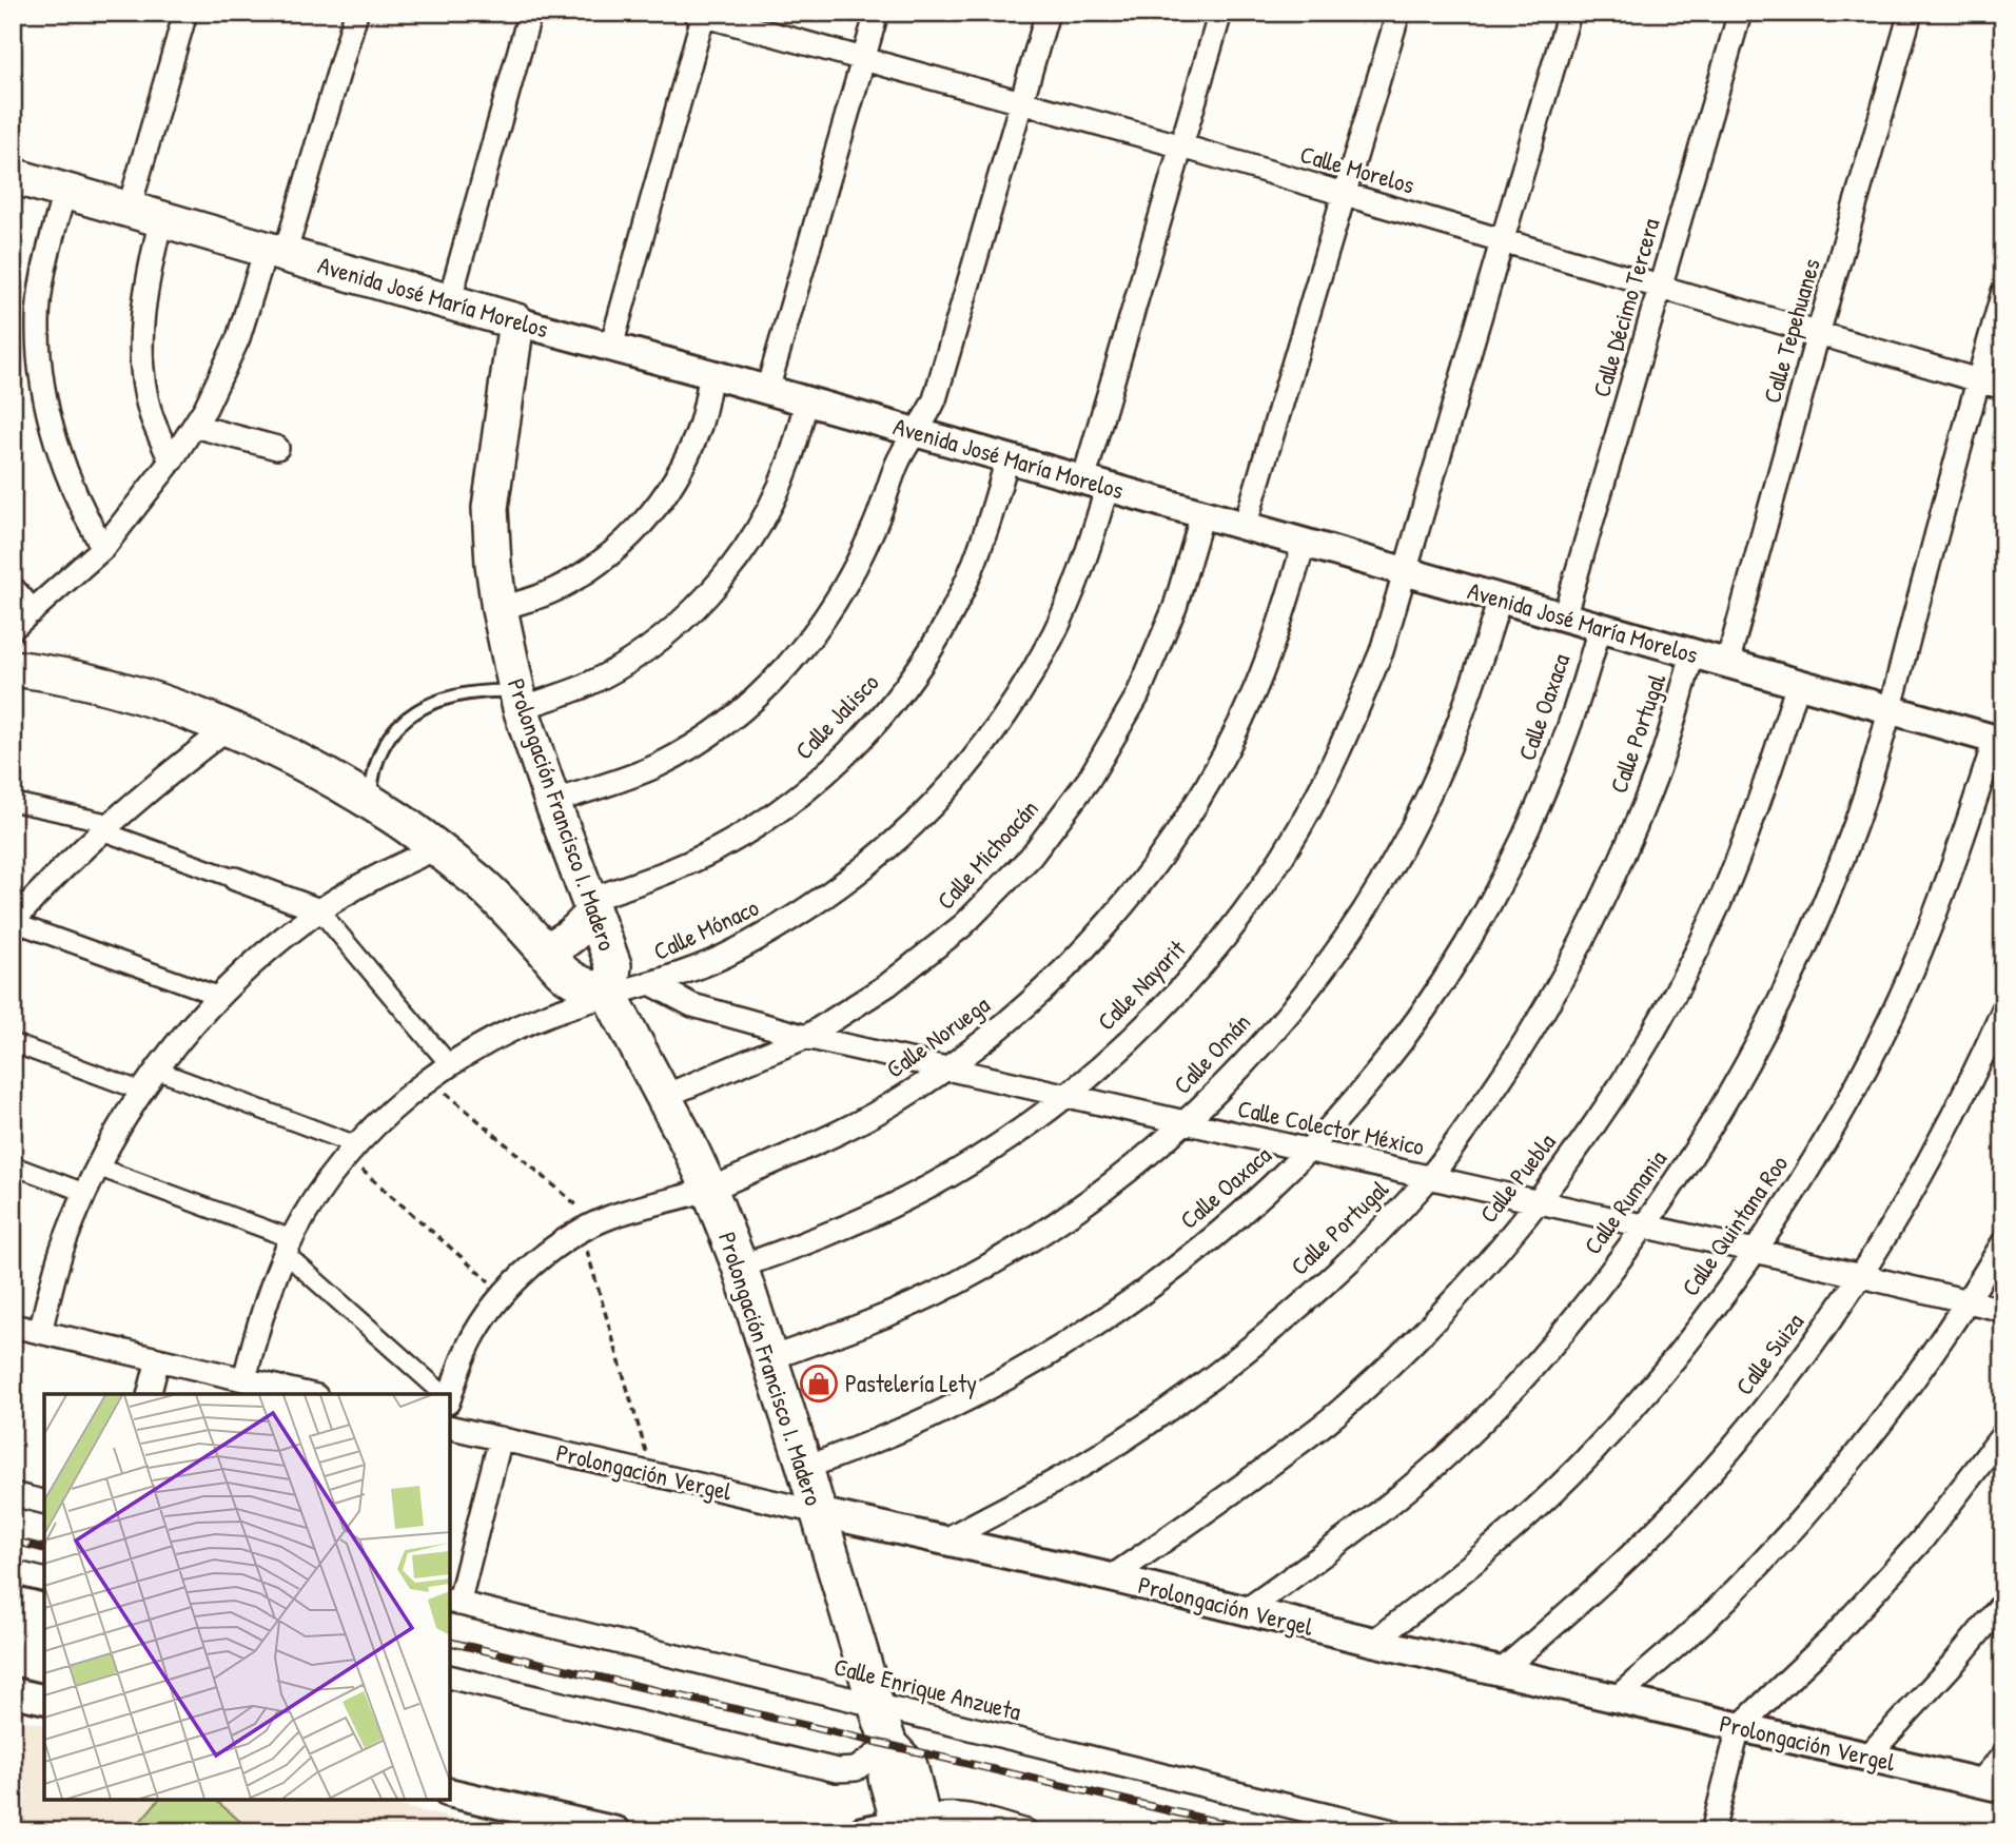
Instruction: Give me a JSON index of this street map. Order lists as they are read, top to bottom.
{
  "streets": {
    "main road": ["Avenida José María Morelos", "Prolongación Francisco I. Madero"],
    "street": [
      "Calle Morelos",
      "Calle Décimo Tercera",
      "Calle Tepehuanes",
      "Calle Oaxaca",
      "Calle Jalisco",
      "Calle Portugal",
      "Calle Michoacán",
      "Calle Mónaco",
      "Calle Nayarit",
      "Calle Noruega",
      "Calle Omán",
      "Calle Colector México",
      "Calle Puebla",
      "Calle Rumania",
      "Calle Quintana Roo",
      "Calle Suiza",
      "Prolongación Vergel",
      "Calle Enrique Anzueta"
    ]
  },
  "crossings": [
    ["Calle Morelos", "Calle Décimo Tercera"],
    ["Calle Morelos", "Calle Tepehuanes"],
    ["Calle Morelos", "Calle Mónaco"],
    ["Calle Morelos", "Calle Nayarit"],
    ["Calle Morelos", "Calle Rumania"],
    ["Avenida José María Morelos", "Calle Décimo Tercera"],
    ["Avenida José María Morelos", "Calle Tepehuanes"],
    ["Avenida José María Morelos", "Calle Oaxaca"],
    ["Avenida José María Morelos", "Calle Jalisco"],
    ["Avenida José María Morelos", "Calle Portugal"],
    ["Avenida José María Morelos", "Prolongación Francisco I. Madero"],
    ["Avenida José María Morelos", "Calle Michoacán"],
    ["Avenida José María Morelos", "Calle Mónaco"],
    ["Avenida José María Morelos", "Calle Nayarit"],
    ["Avenida José María Morelos", "Calle Noruega"],
    ["Avenida José María Morelos", "Calle Omán"],
    ["Avenida José María Morelos", "Calle Puebla"],
    ["Avenida José María Morelos", "Calle Rumania"],
    ["Avenida José María Morelos", "Calle Quintana Roo"],
    ["Calle Oaxaca", "Prolongación Francisco I. Madero"],
    ["Calle Oaxaca", "Calle Colector México"],
    ["Calle Jalisco", "Prolongación Francisco I. Madero"],
    ["Calle Portugal", "Calle Colector México"],
    ["Calle Portugal", "Prolongación Vergel"],
    ["Prolongación Francisco I. Madero", "Calle Michoacán"],
    ["Prolongación Francisco I. Madero", "Calle Mónaco"],
    ["Prolongación Francisco I. Madero", "Calle Nayarit"],
    ["Prolongación Francisco I. Madero", "Calle Noruega"],
    ["Prolongación Francisco I. Madero", "Calle Omán"],
    ["Prolongación Francisco I. Madero", "Prolongación Vergel"],
    ["Prolongación Francisco I. Madero", "Calle Enrique Anzueta"],
    ["Calle Michoacán", "Calle Colector México"],
    ["Calle Mónaco", "Calle Colector México"],
    ["Calle Nayarit", "Calle Colector México"],
    ["Calle Noruega", "Calle Colector México"],
    ["Calle Omán", "Calle Colector México"],
    ["Calle Colector México", "Calle Puebla"],
    ["Calle Colector México", "Calle Rumania"],
    ["Calle Colector México", "Calle Quintana Roo"],
    ["Calle Colector México", "Calle Suiza"],
    ["Calle Puebla", "Prolongación Vergel"],
    ["Calle Rumania", "Prolongación Vergel"],
    ["Calle Quintana Roo", "Prolongación Vergel"],
    ["Calle Suiza", "Prolongación Vergel"]
  ],
  "places": {
    "shop": ["Pastelería Lety"]
  }
}
